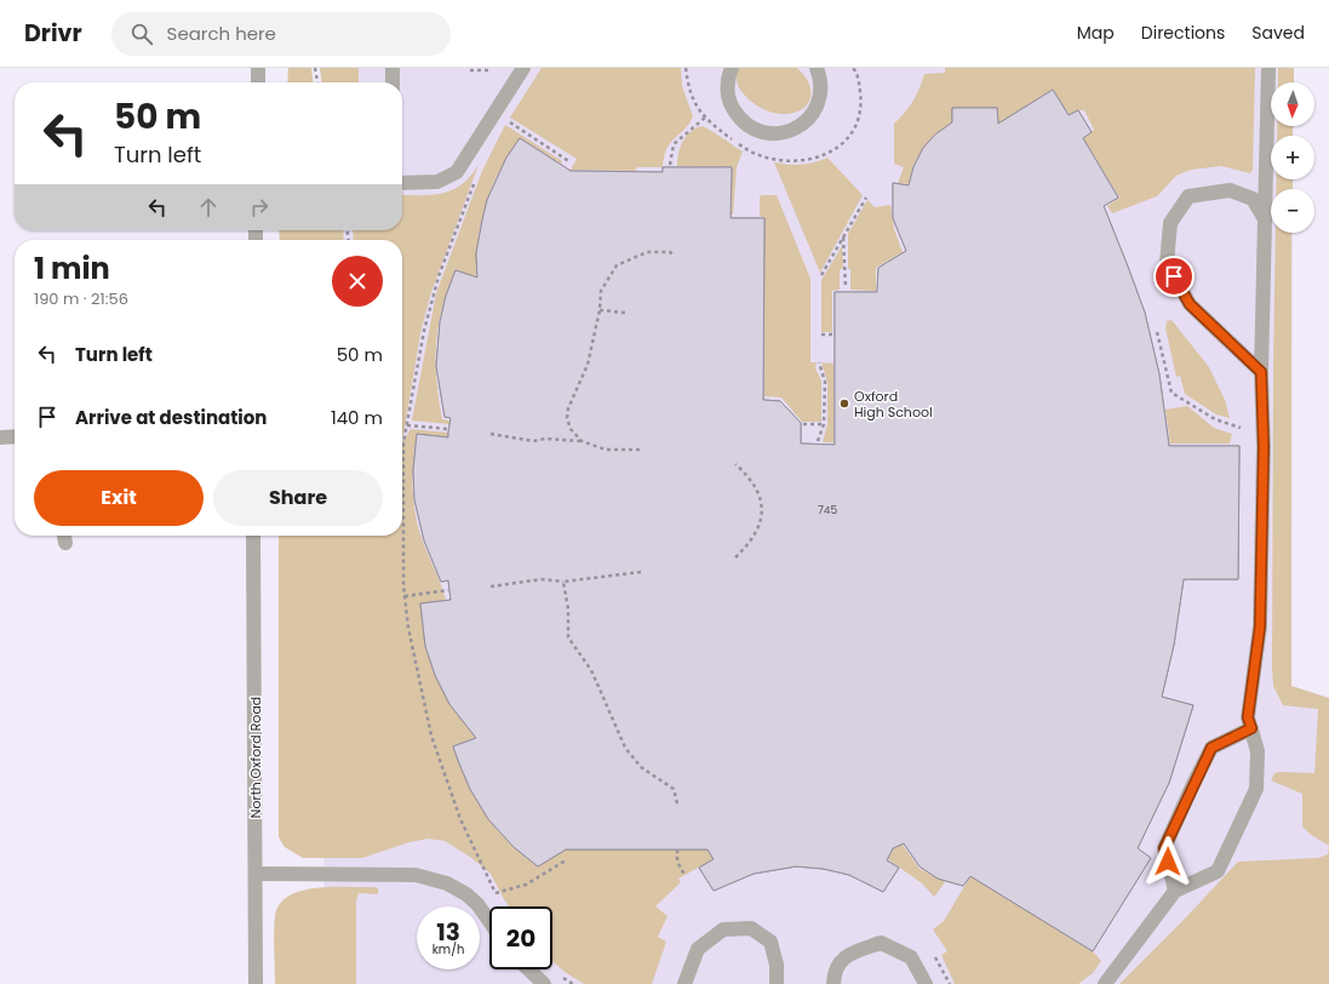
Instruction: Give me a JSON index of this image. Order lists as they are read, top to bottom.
{
  "streets": {
    "street": ["North Oxford Road"]
  },
  "places": ["Oxford High School"],
  "house_numbers": ["745"],
  "north": "bottom",
  "page": {
    "header": "Drivr",
    "search": "Search here",
    "nav": ["Map", "Directions", "Saved"],
    "map_buttons": ["+", "−"],
    "turn": ["50 m", "Turn left"],
    "heading": ["1 min", "190 m · 21:56"],
    "list": [
      {
        "name": "Turn left",
        "value": "50 m"
      },
      {
        "name": "Arrive at destination",
        "value": "140 m"
      }
    ],
    "buttons": ["Exit", "Share"],
    "speed": "13 km/h",
    "limit": "20"
  }
}
